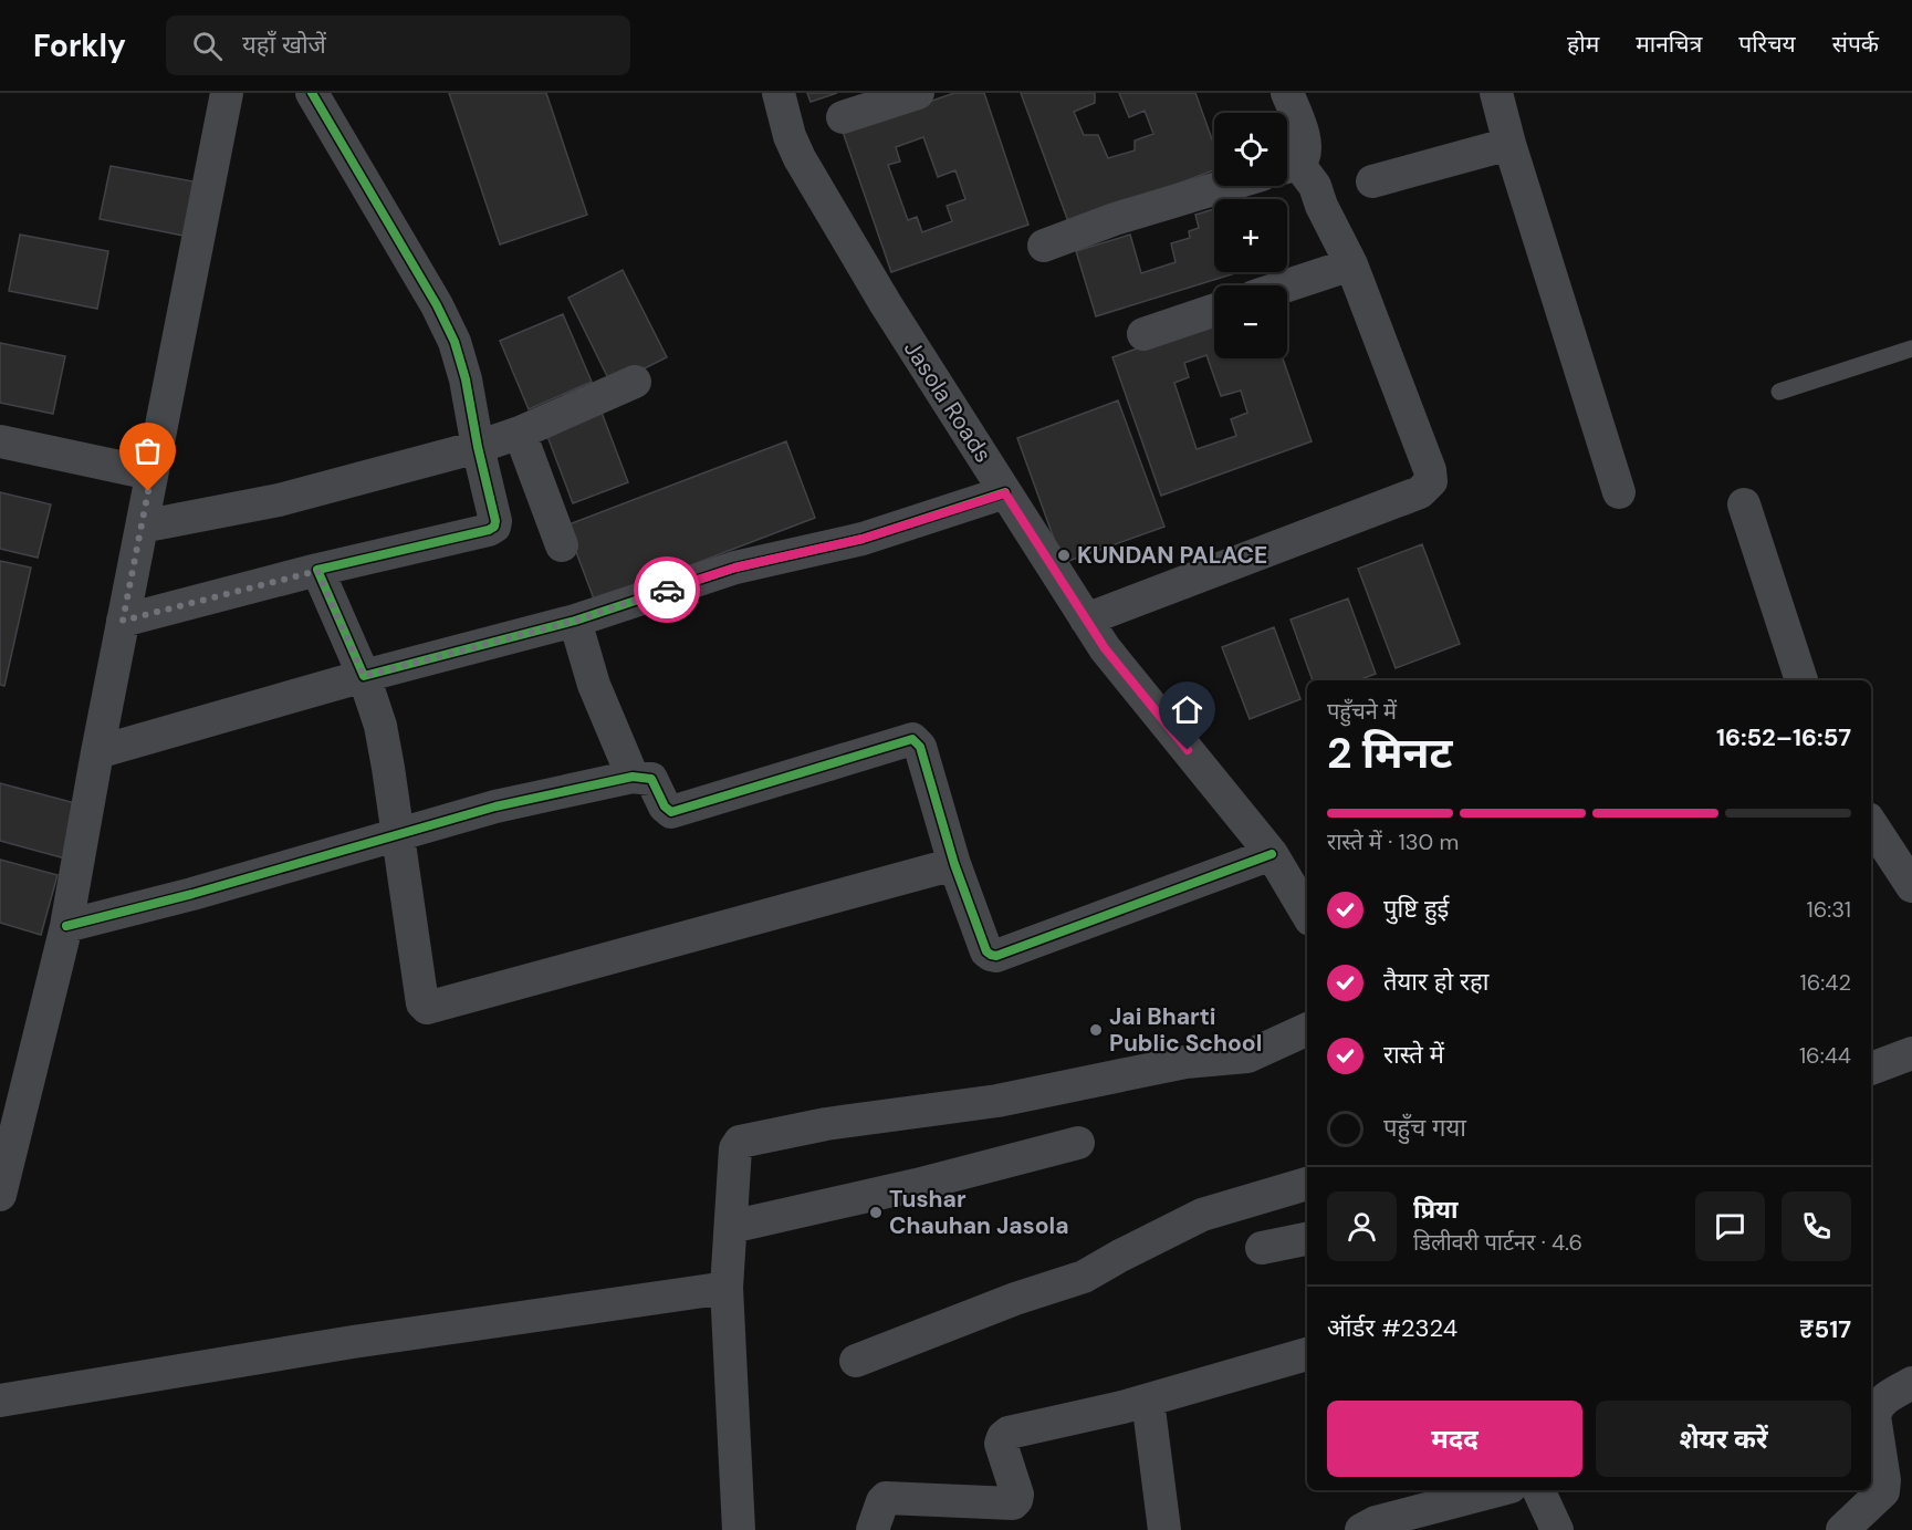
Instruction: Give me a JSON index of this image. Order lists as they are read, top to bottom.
{
  "streets": {
    "street": ["Jasola Roads"]
  },
  "places": ["KUNDAN PALACE", "Jai Bharti Public School", "Tushar Chauhan Jasola"],
  "page": {
    "header": "Forkly",
    "search": "यहाँ खोजें",
    "nav": [
      "होम",
      "मानचित्र",
      "परिचय",
      "संपर्क"
    ],
    "map_buttons": ["+", "−"],
    "heading": ["2 मिनट", "पहुँचने में", "16:52–16:57"],
    "panel": [
      "प्रिया",
      "डिलीवरी पार्टनर · 4.6",
      "ऑर्डर #2324",
      "₹517"
    ],
    "bar": "रास्ते में · 130 m",
    "list": [
      ["पुष्टि हुई", "16:31"],
      ["तैयार हो रहा", "16:42"],
      ["रास्ते में", "16:44"],
      "पहुँच गया"
    ],
    "buttons": ["मदद", "शेयर करें"]
  }
}
